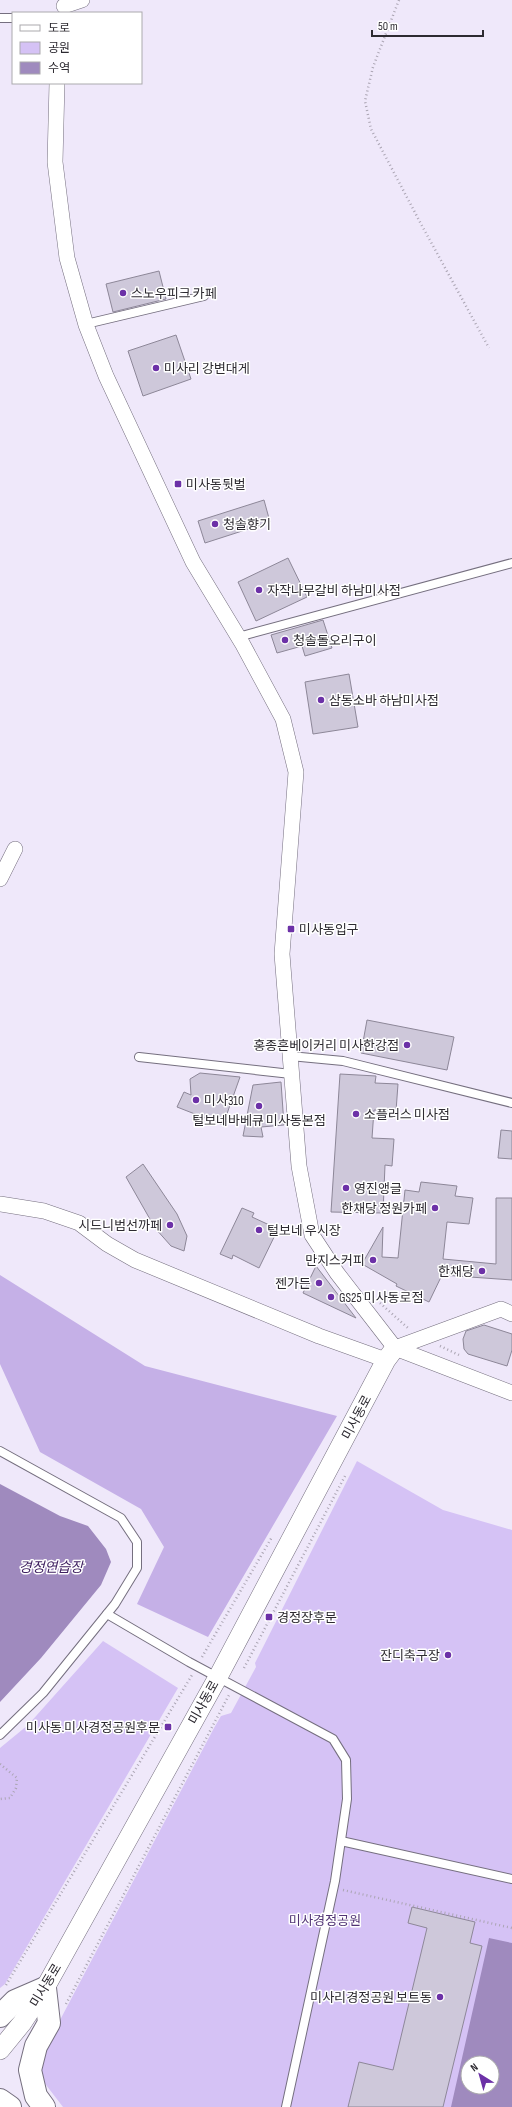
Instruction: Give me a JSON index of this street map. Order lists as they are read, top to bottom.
{
  "streets": {
    "street": ["미사동로"]
  },
  "water": ["경정연습장"],
  "parks": ["미사경정공원"],
  "places": {
    "other": [
      "스노우피크 카페",
      "미사리 강변대게",
      "청솔향기",
      "자작나무갈비 하남미사점",
      "청솔돌오리구이",
      "삼동소바 하남미사점",
      "홍종흔베이커리 미사한강점",
      "미사310",
      "털보네바베큐 미사동본점",
      "소플러스 미사점",
      "영진앵글",
      "한채당 정원카페",
      "시드니범선까페",
      "털보네 우시장",
      "만지스커피",
      "한채당",
      "젠가든",
      "GS25 미사동로점",
      "잔디축구장",
      "미사리경정공원 보트동"
    ],
    "transit": [
      "미사동뒷벌",
      "미사동입구",
      "경정장후문",
      "미사동.미사경정공원후문"
    ]
  },
  "legend": ["도로", "공원", "수역"],
  "scale_bar": "50 m",
  "north": "top left"
}
